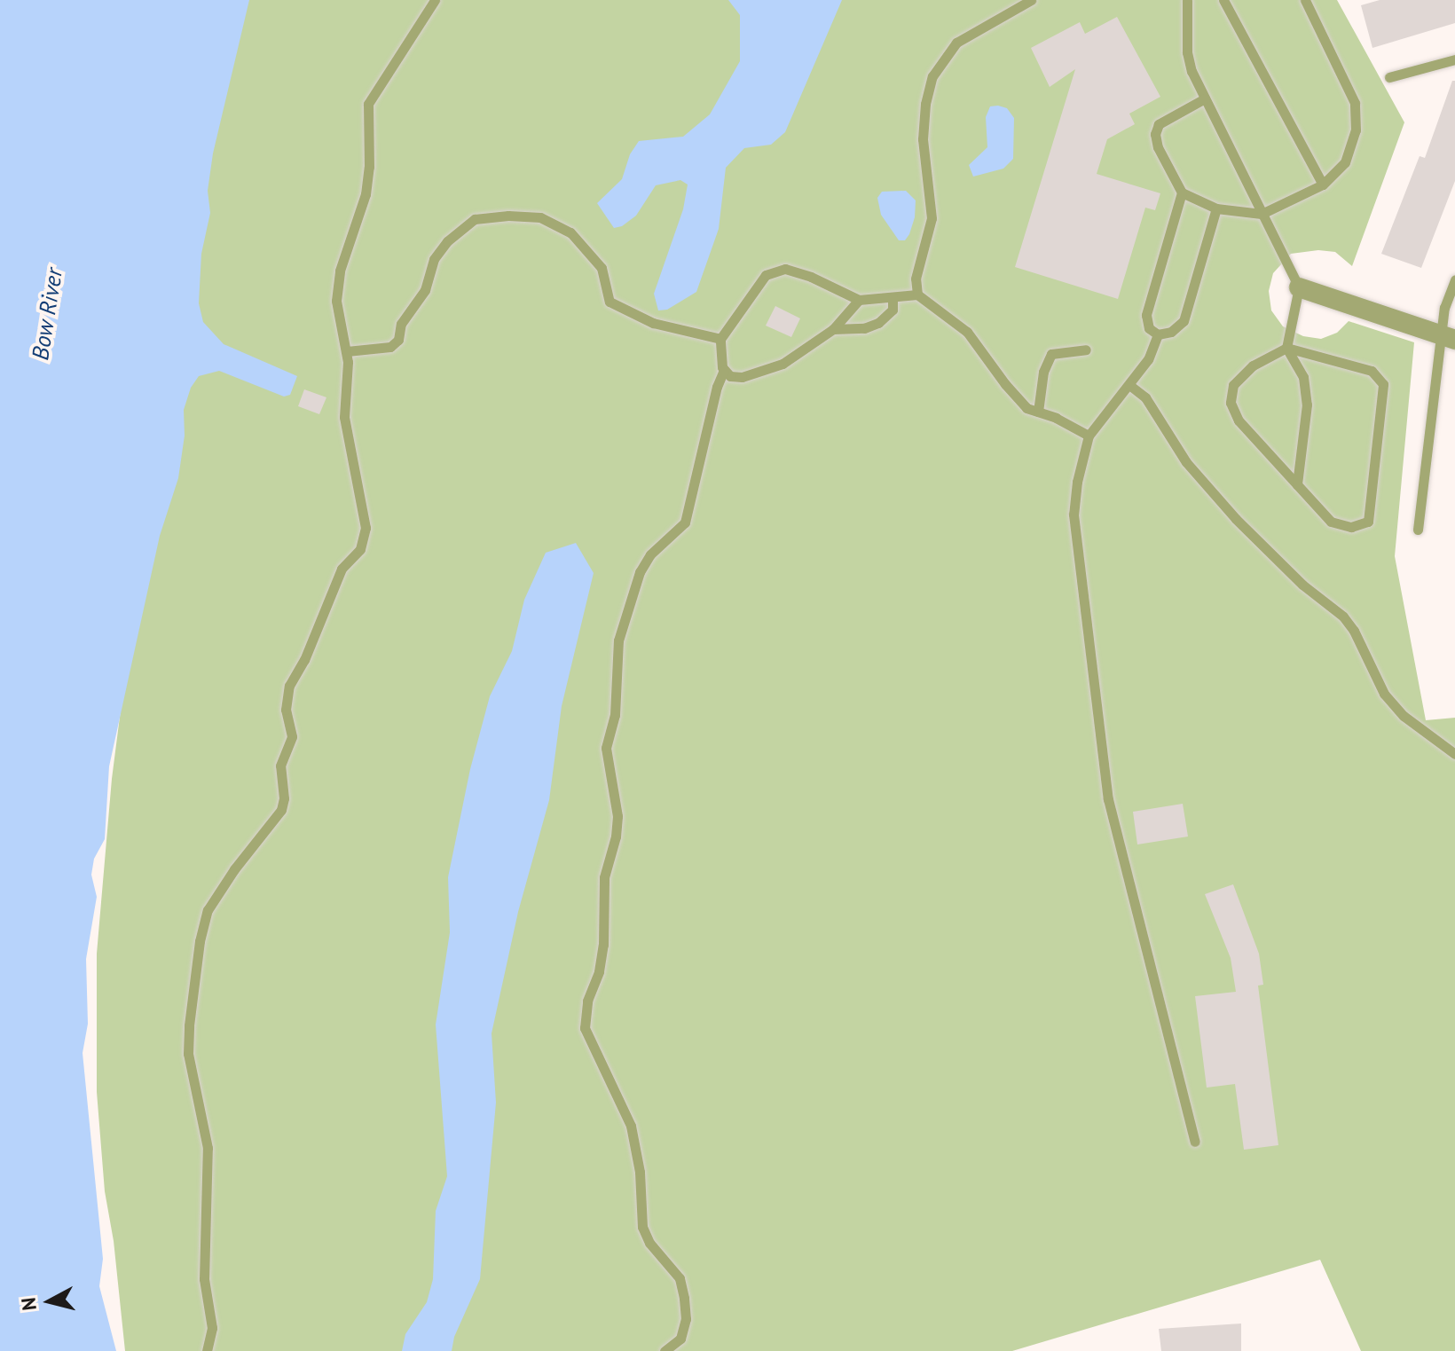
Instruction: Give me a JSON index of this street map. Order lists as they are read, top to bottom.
{
  "water": ["Bow River"],
  "north": "left"
}
